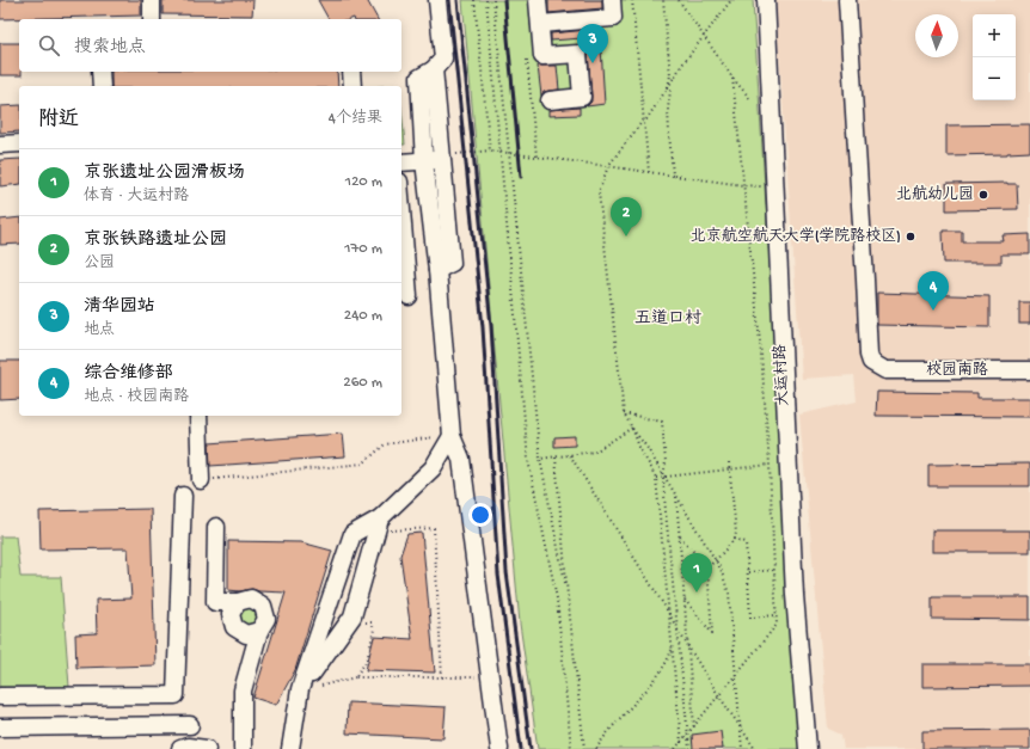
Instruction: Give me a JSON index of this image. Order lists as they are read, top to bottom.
{
  "streets": {
    "street": ["校园南路", "大运村路"]
  },
  "districts": ["五道口村"],
  "places": ["北航幼儿园", "北京航空航天大学(学院路校区)"],
  "north": "top",
  "page": {
    "map_buttons": ["+", "−"],
    "search": "搜索地点",
    "pins": [
      "3",
      "2",
      "4",
      "1"
    ],
    "heading": ["附近", "4个结果"],
    "list": [
      {
        "mark": "1",
        "name": "京张遗址公园滑板场",
        "note": "体育 · 大运村路",
        "value": "120 m"
      },
      {
        "mark": "2",
        "name": "京张铁路遗址公园",
        "note": "公园",
        "value": "170 m"
      },
      {
        "mark": "3",
        "name": "清华园站",
        "note": "地点",
        "value": "240 m"
      },
      {
        "mark": "4",
        "name": "综合维修部",
        "note": "地点 · 校园南路",
        "value": "260 m"
      }
    ]
  }
}
